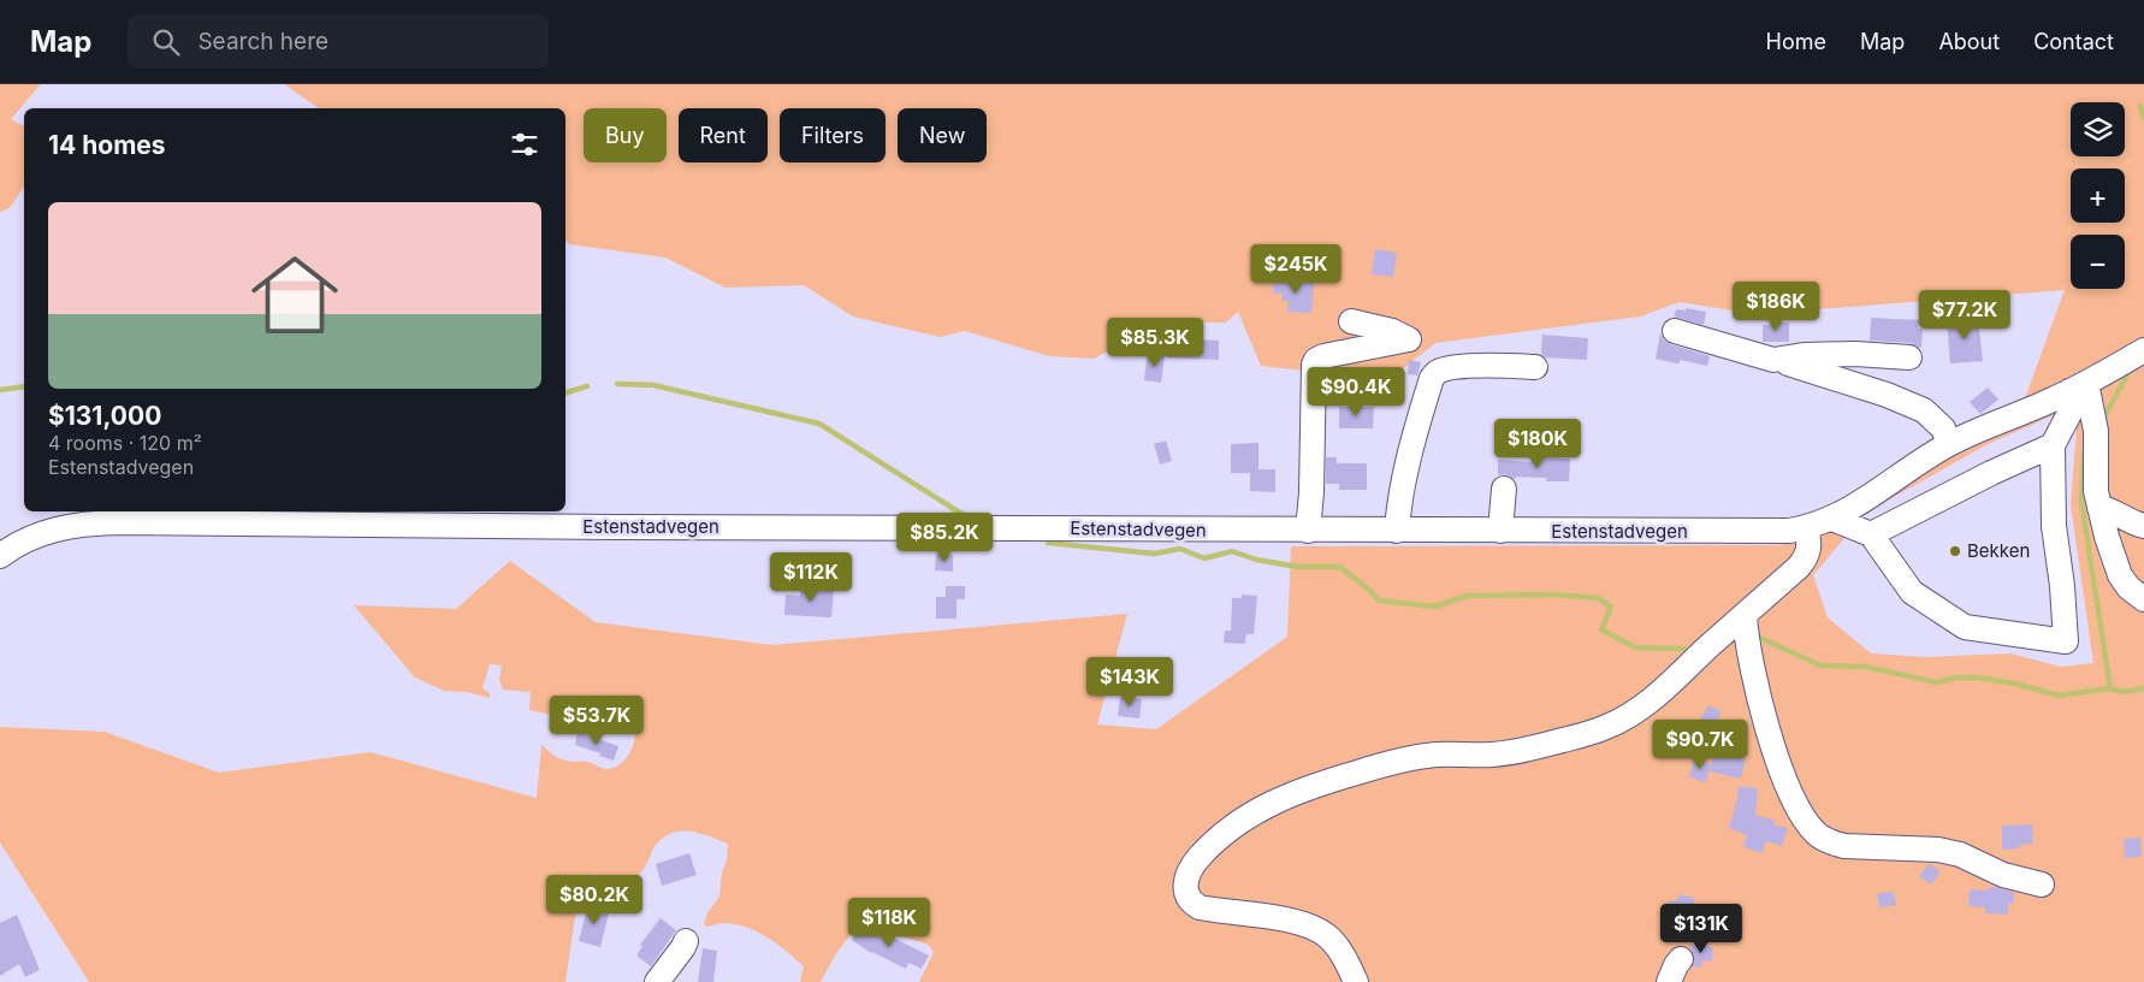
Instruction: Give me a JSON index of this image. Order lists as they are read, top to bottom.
{
  "streets": {
    "street": ["Estenstadvegen"]
  },
  "places": ["Bekken"],
  "page": {
    "header": "Map",
    "search": "Search here",
    "nav": [
      "Home",
      "Map",
      "About",
      "Contact"
    ],
    "map_buttons": ["+", "−"],
    "chip": [
      "Buy",
      "Rent",
      "Filters",
      "New"
    ],
    "heading": "14 homes",
    "list": [
      {
        "name": "$131,000",
        "note": "4 rooms · 120 m² · Estenstadvegen"
      }
    ],
    "price": [
      "$245K",
      "$186K",
      "$77.2K",
      "$85.3K",
      "$90.4K",
      "$180K",
      "$85.2K",
      "$112K",
      "$143K",
      "$53.7K",
      "$90.7K",
      "$80.2K",
      "$118K",
      "$131K"
    ]
  }
}
